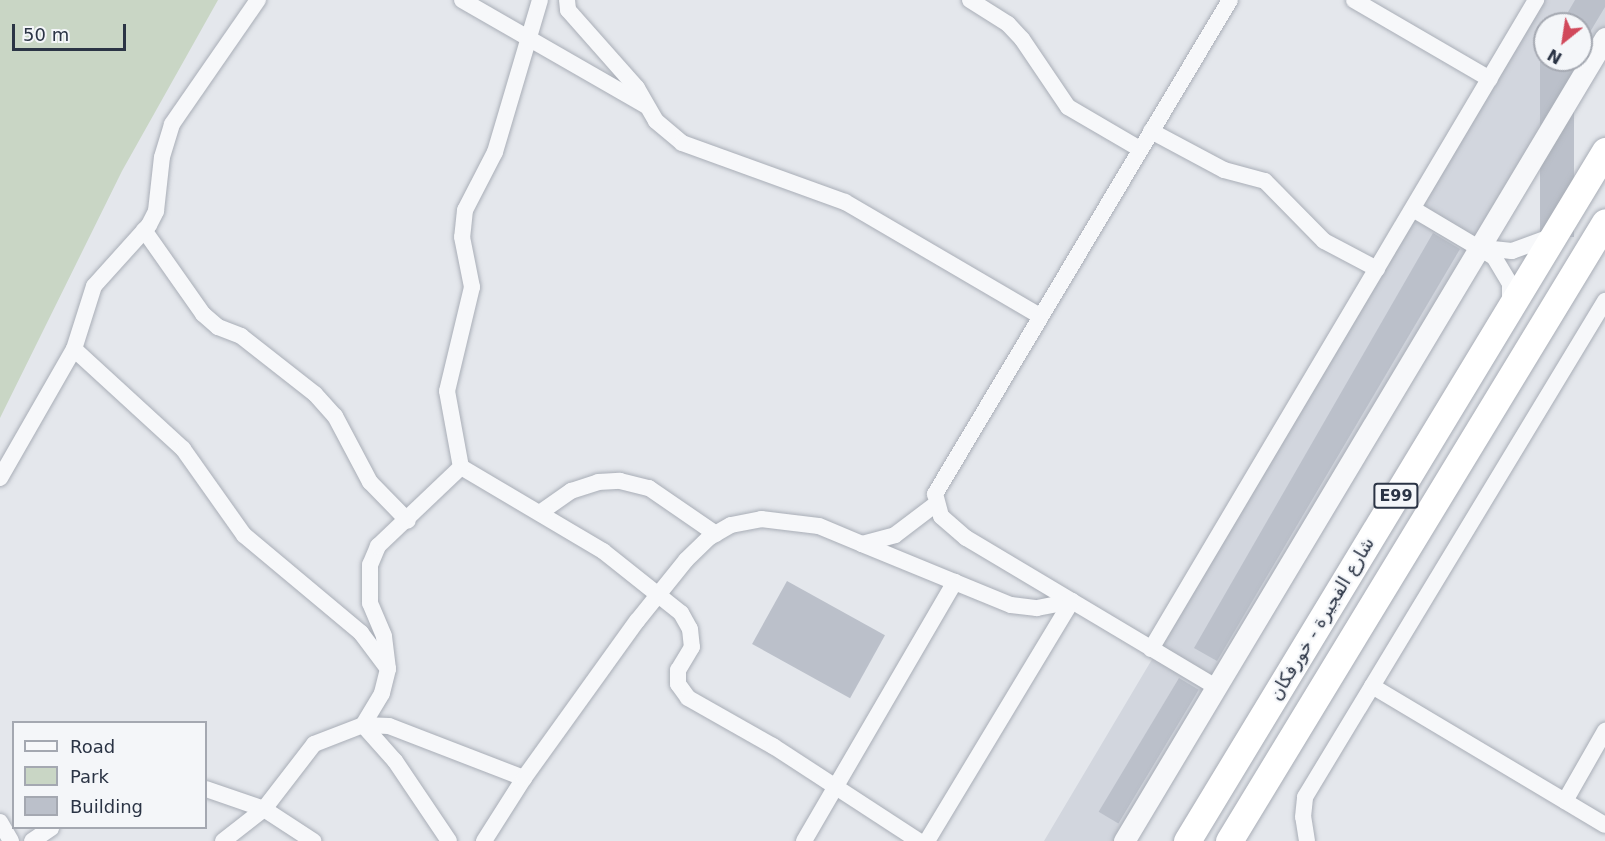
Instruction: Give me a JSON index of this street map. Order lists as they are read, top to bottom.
{
  "streets": {
    "highway": ["E99", "شارع الفجيرة - خورفكان"]
  },
  "legend": ["Road", "Park", "Building"],
  "scale_bar": "50 m",
  "north": "bottom left"
}
